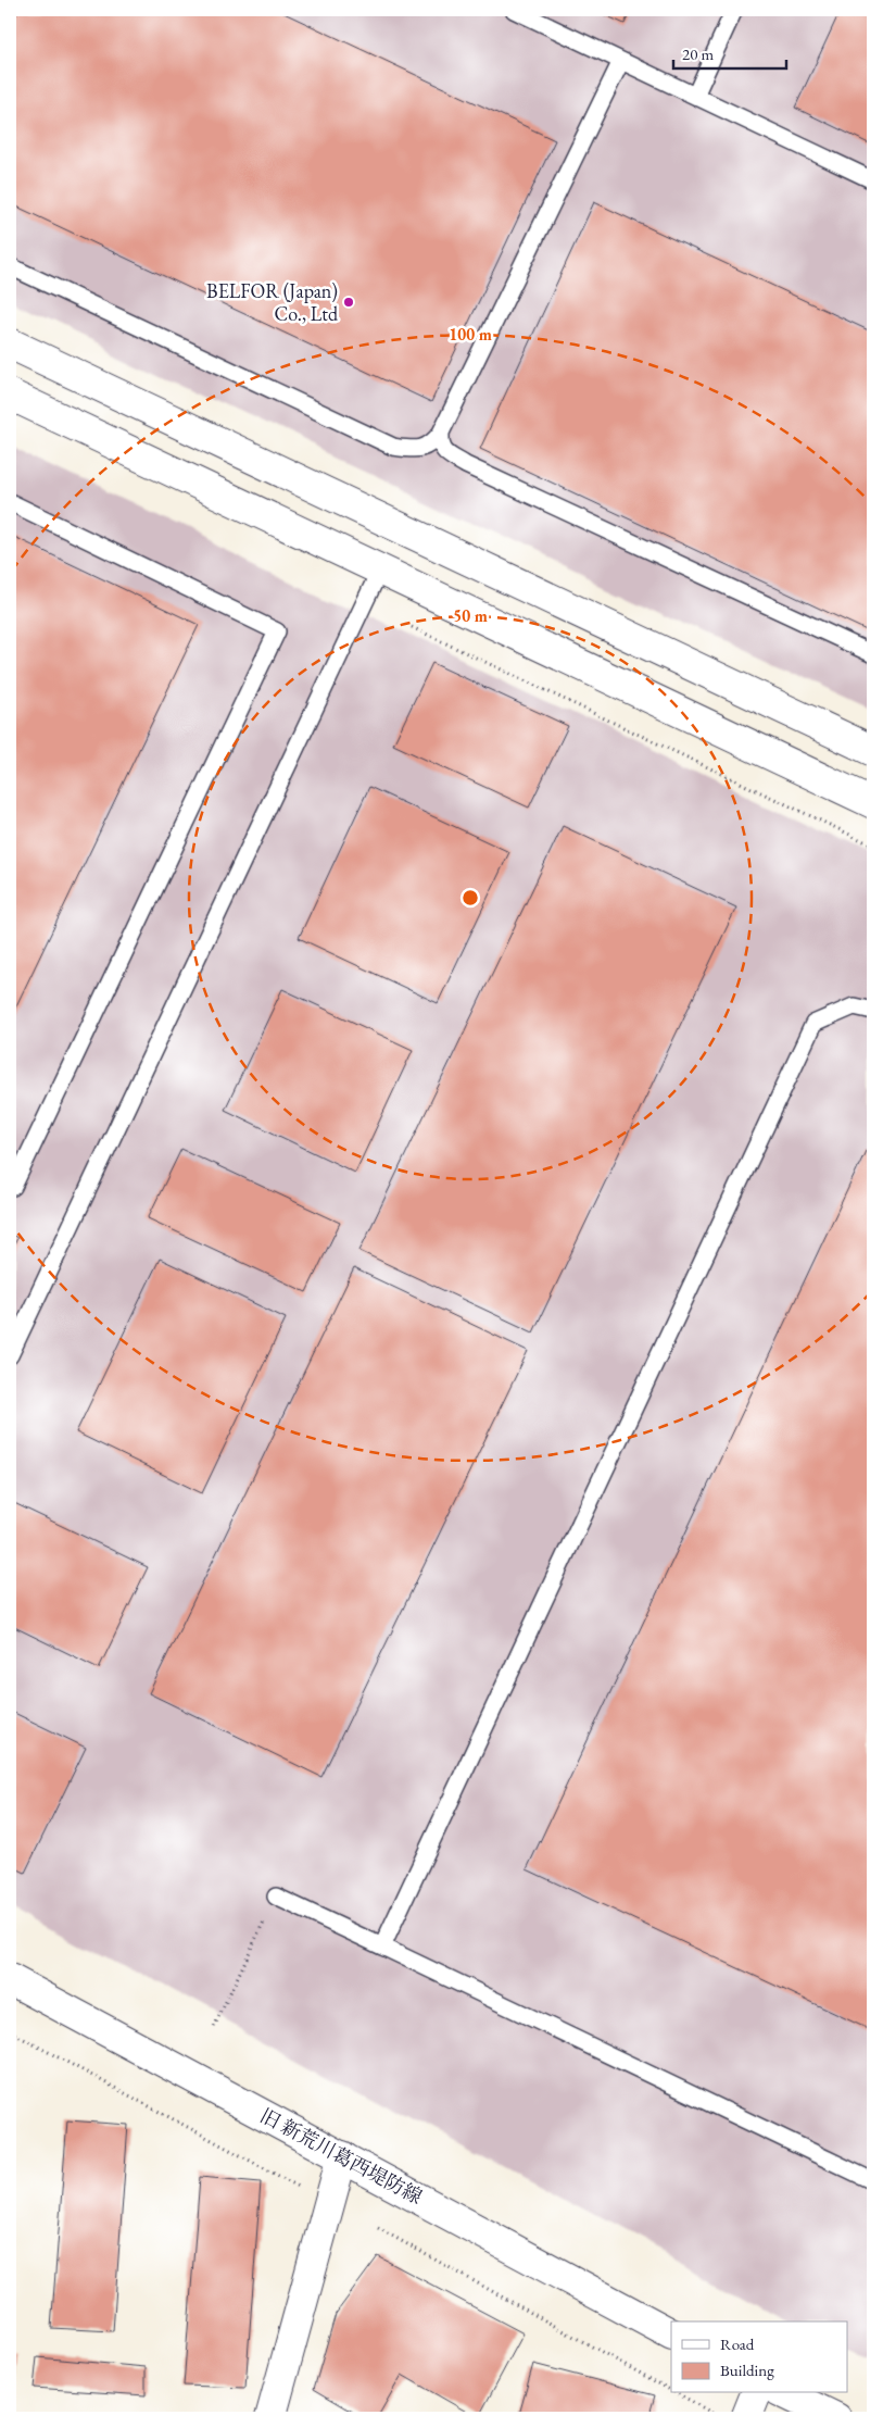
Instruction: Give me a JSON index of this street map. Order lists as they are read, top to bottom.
{
  "streets": {
    "street": ["旧 新荒川葛西堤防線"]
  },
  "places": ["BELFOR (Japan) Co., Ltd"],
  "legend": ["Road", "Building"],
  "scale_bar": "20 m",
  "rings": ["100 m", "50 m"]
}
